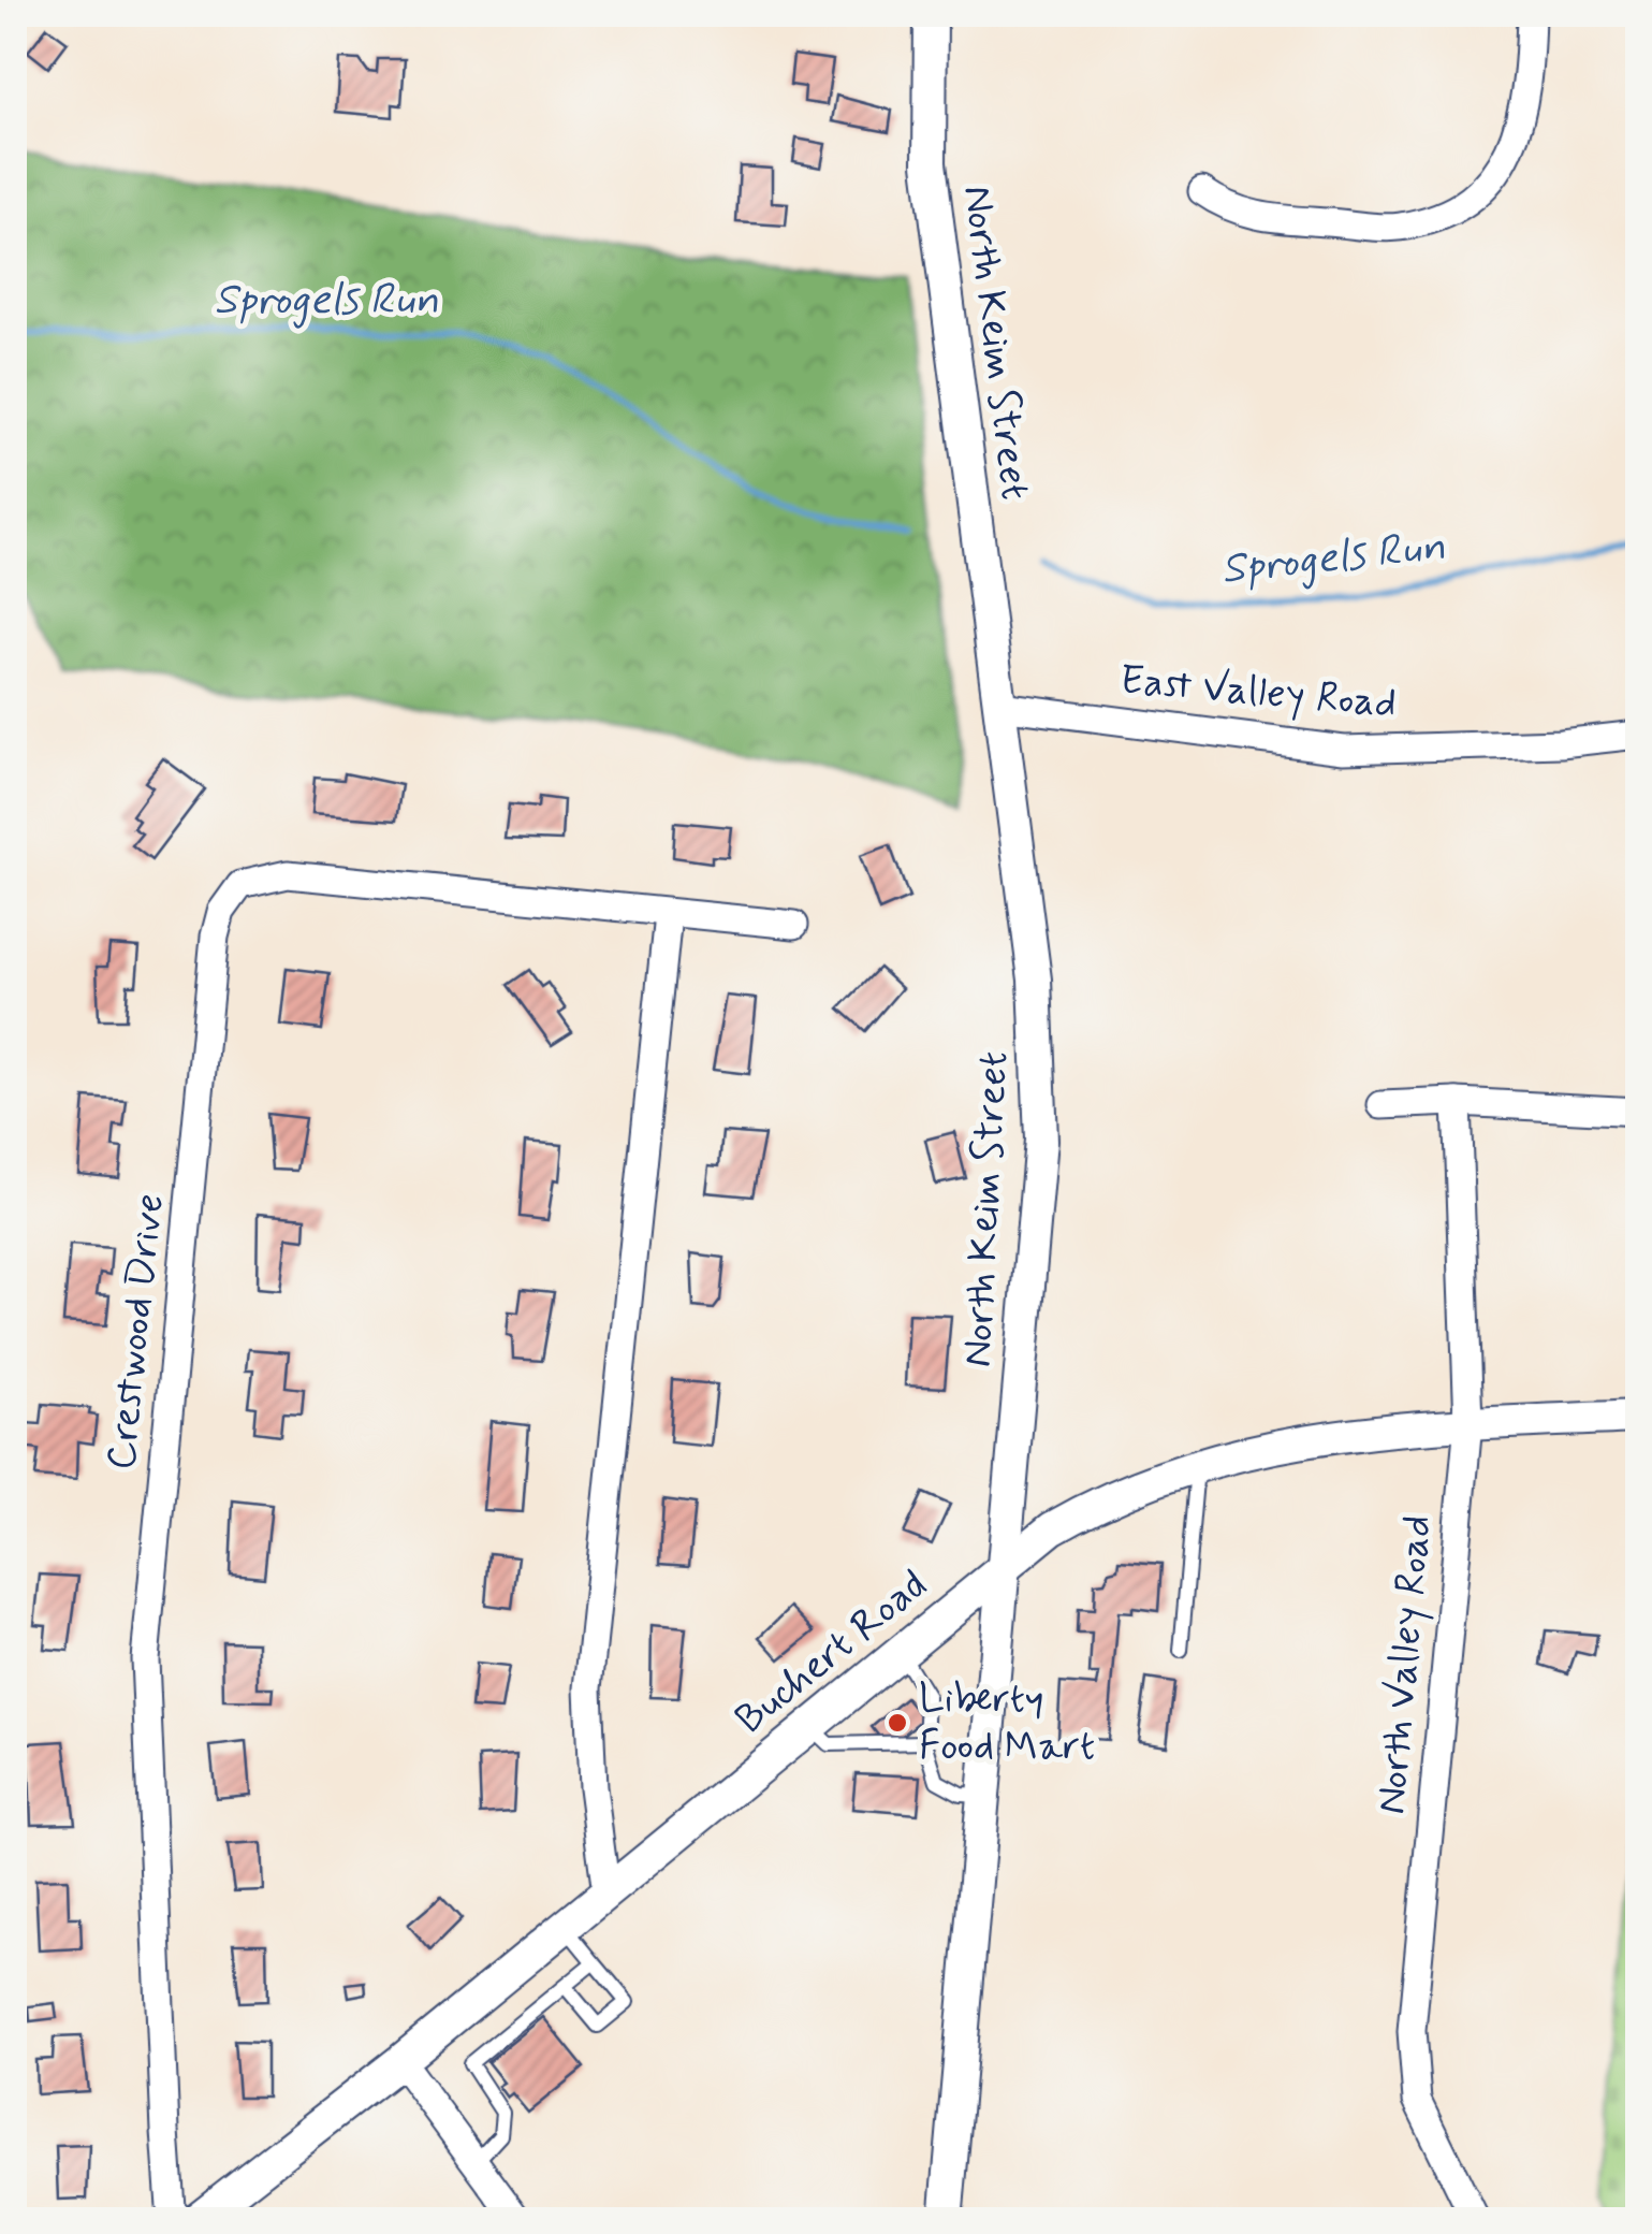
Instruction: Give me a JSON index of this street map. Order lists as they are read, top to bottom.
{
  "streets": {
    "street": [
      "North Keim Street",
      "East Valley Road",
      "Crestwood Drive",
      "Buchert Road",
      "North Valley Road"
    ]
  },
  "crossings": [
    ["North Keim Street", "East Valley Road"],
    ["North Keim Street", "Buchert Road"],
    ["Buchert Road", "North Valley Road"]
  ],
  "water": ["Sprogels Run"],
  "places": ["Liberty Food Mart"]
}
